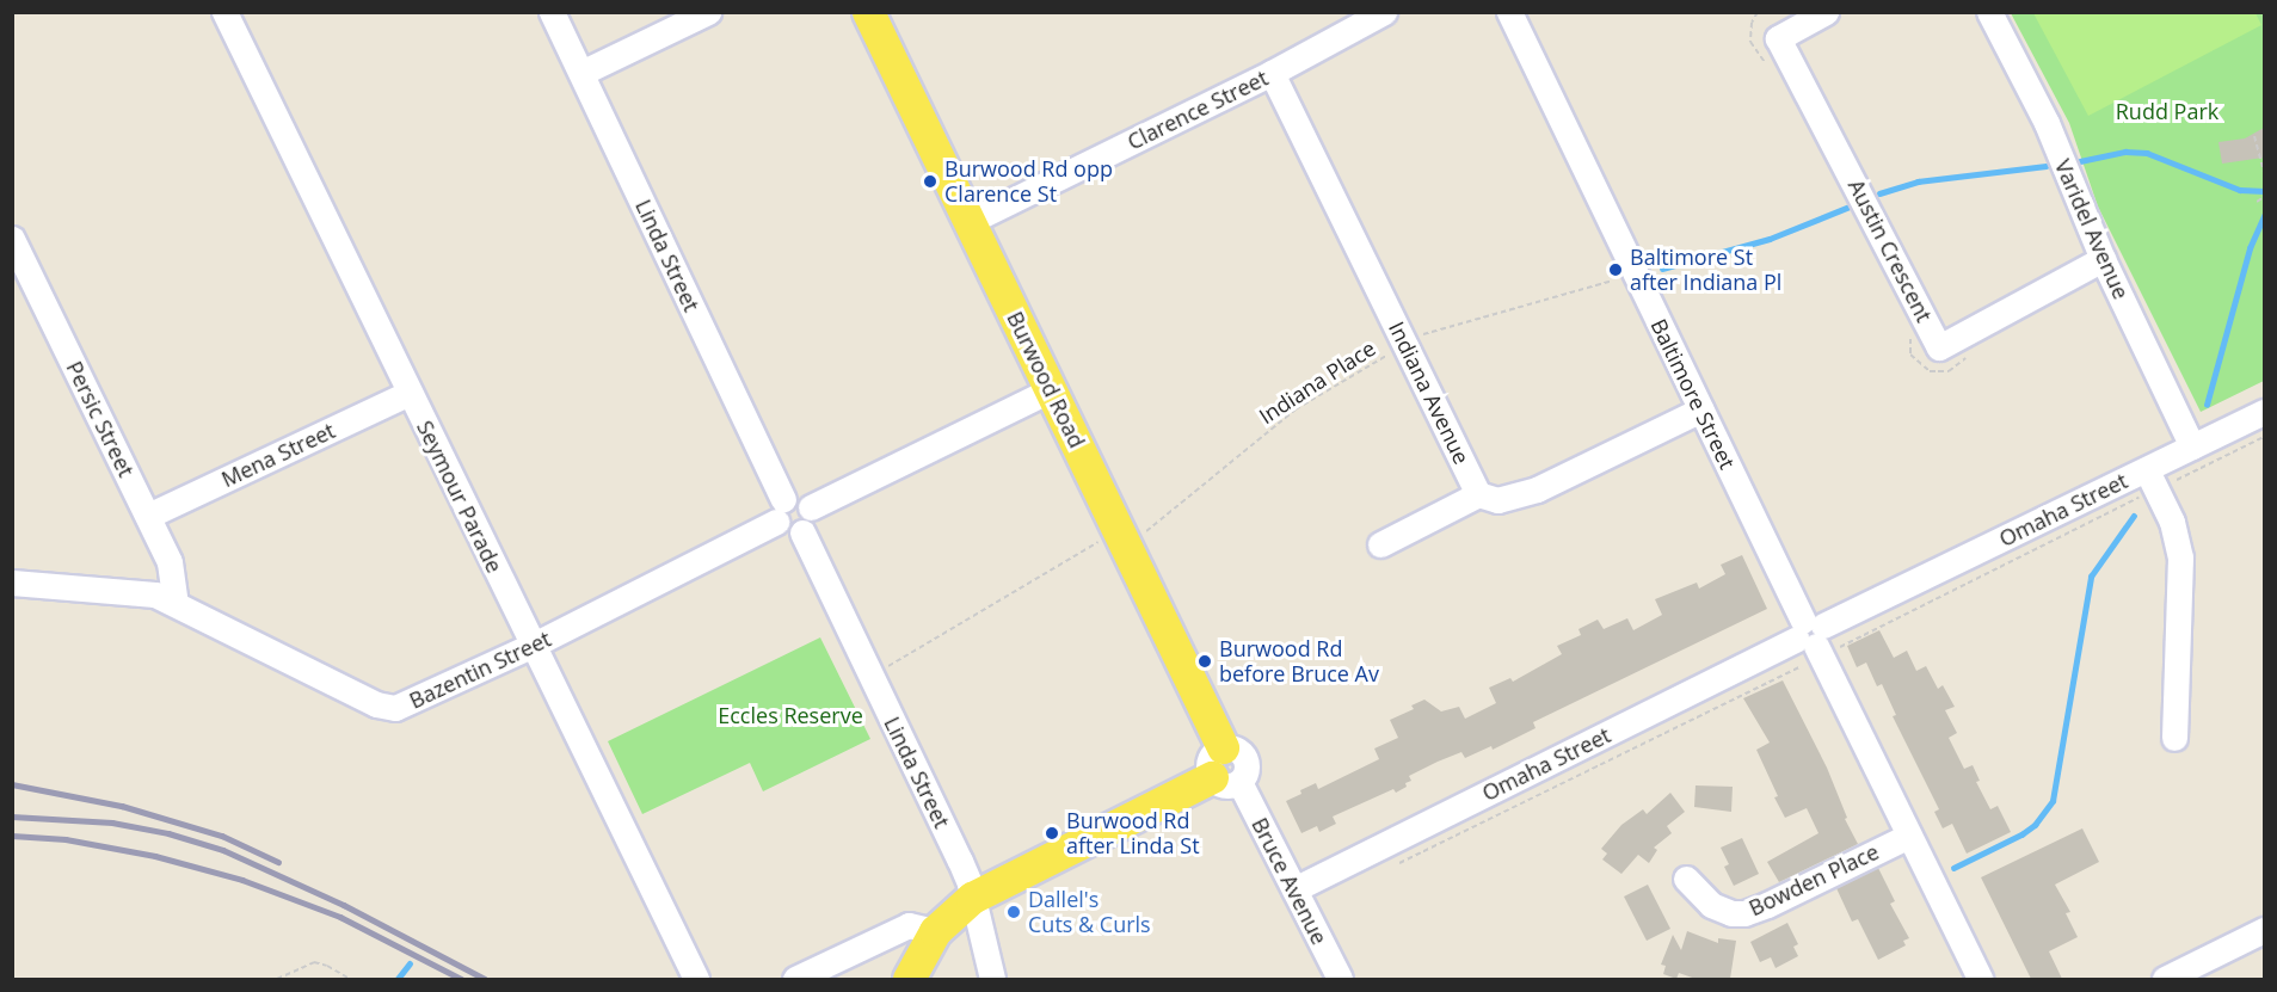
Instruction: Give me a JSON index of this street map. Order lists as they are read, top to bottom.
{
  "streets": {
    "main road": ["Burwood Road"],
    "street": [
      "Clarence Street",
      "Varidel Avenue",
      "Austin Crescent",
      "Linda Street",
      "Indiana Avenue",
      "Baltimore Street",
      "Persic Street",
      "Mena Street",
      "Seymour Parade",
      "Omaha Street",
      "Bazentin Street",
      "Bowden Place",
      "Bruce Avenue"
    ],
    "path": ["Indiana Place"]
  },
  "crossings": [
    ["Clarence Street", "Burwood Road"],
    ["Clarence Street", "Indiana Avenue"],
    ["Varidel Avenue", "Austin Crescent"],
    ["Varidel Avenue", "Omaha Street"],
    ["Linda Street", "Bazentin Street"],
    ["Burwood Road", "Bruce Avenue"],
    ["Indiana Place", "Indiana Avenue"],
    ["Baltimore Street", "Omaha Street"],
    ["Baltimore Street", "Bowden Place"],
    ["Persic Street", "Mena Street"],
    ["Persic Street", "Bazentin Street"],
    ["Mena Street", "Seymour Parade"],
    ["Seymour Parade", "Bazentin Street"],
    ["Omaha Street", "Bruce Avenue"]
  ],
  "parks": ["Rudd Park", "Eccles Reserve"],
  "places": [
    "Burwood Rd opp Clarence St",
    "Baltimore St after Indiana Pl",
    "Burwood Rd before Bruce Av",
    "Burwood Rd after Linda St",
    "Dallel's Cuts & Curls"
  ]
}
